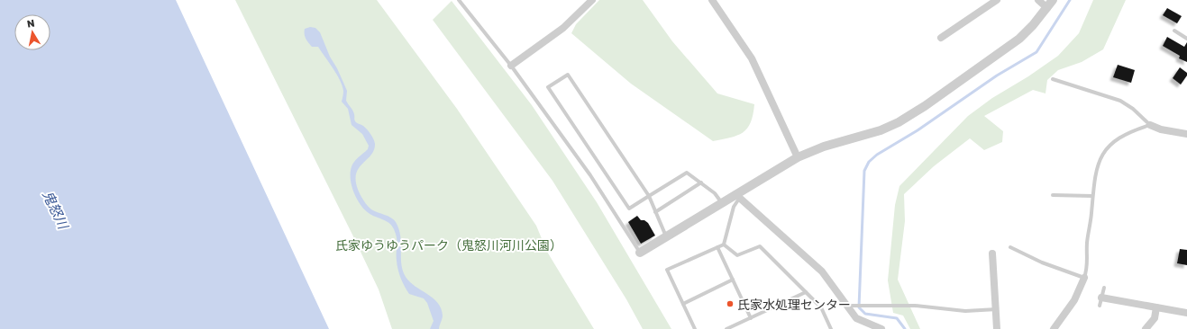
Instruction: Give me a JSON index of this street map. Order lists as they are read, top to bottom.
{
  "water": ["鬼怒川"],
  "parks": ["氏家ゆうゆうパーク（鬼怒川河川公園）"],
  "places": ["氏家水処理センター"],
  "north": "top"
}
